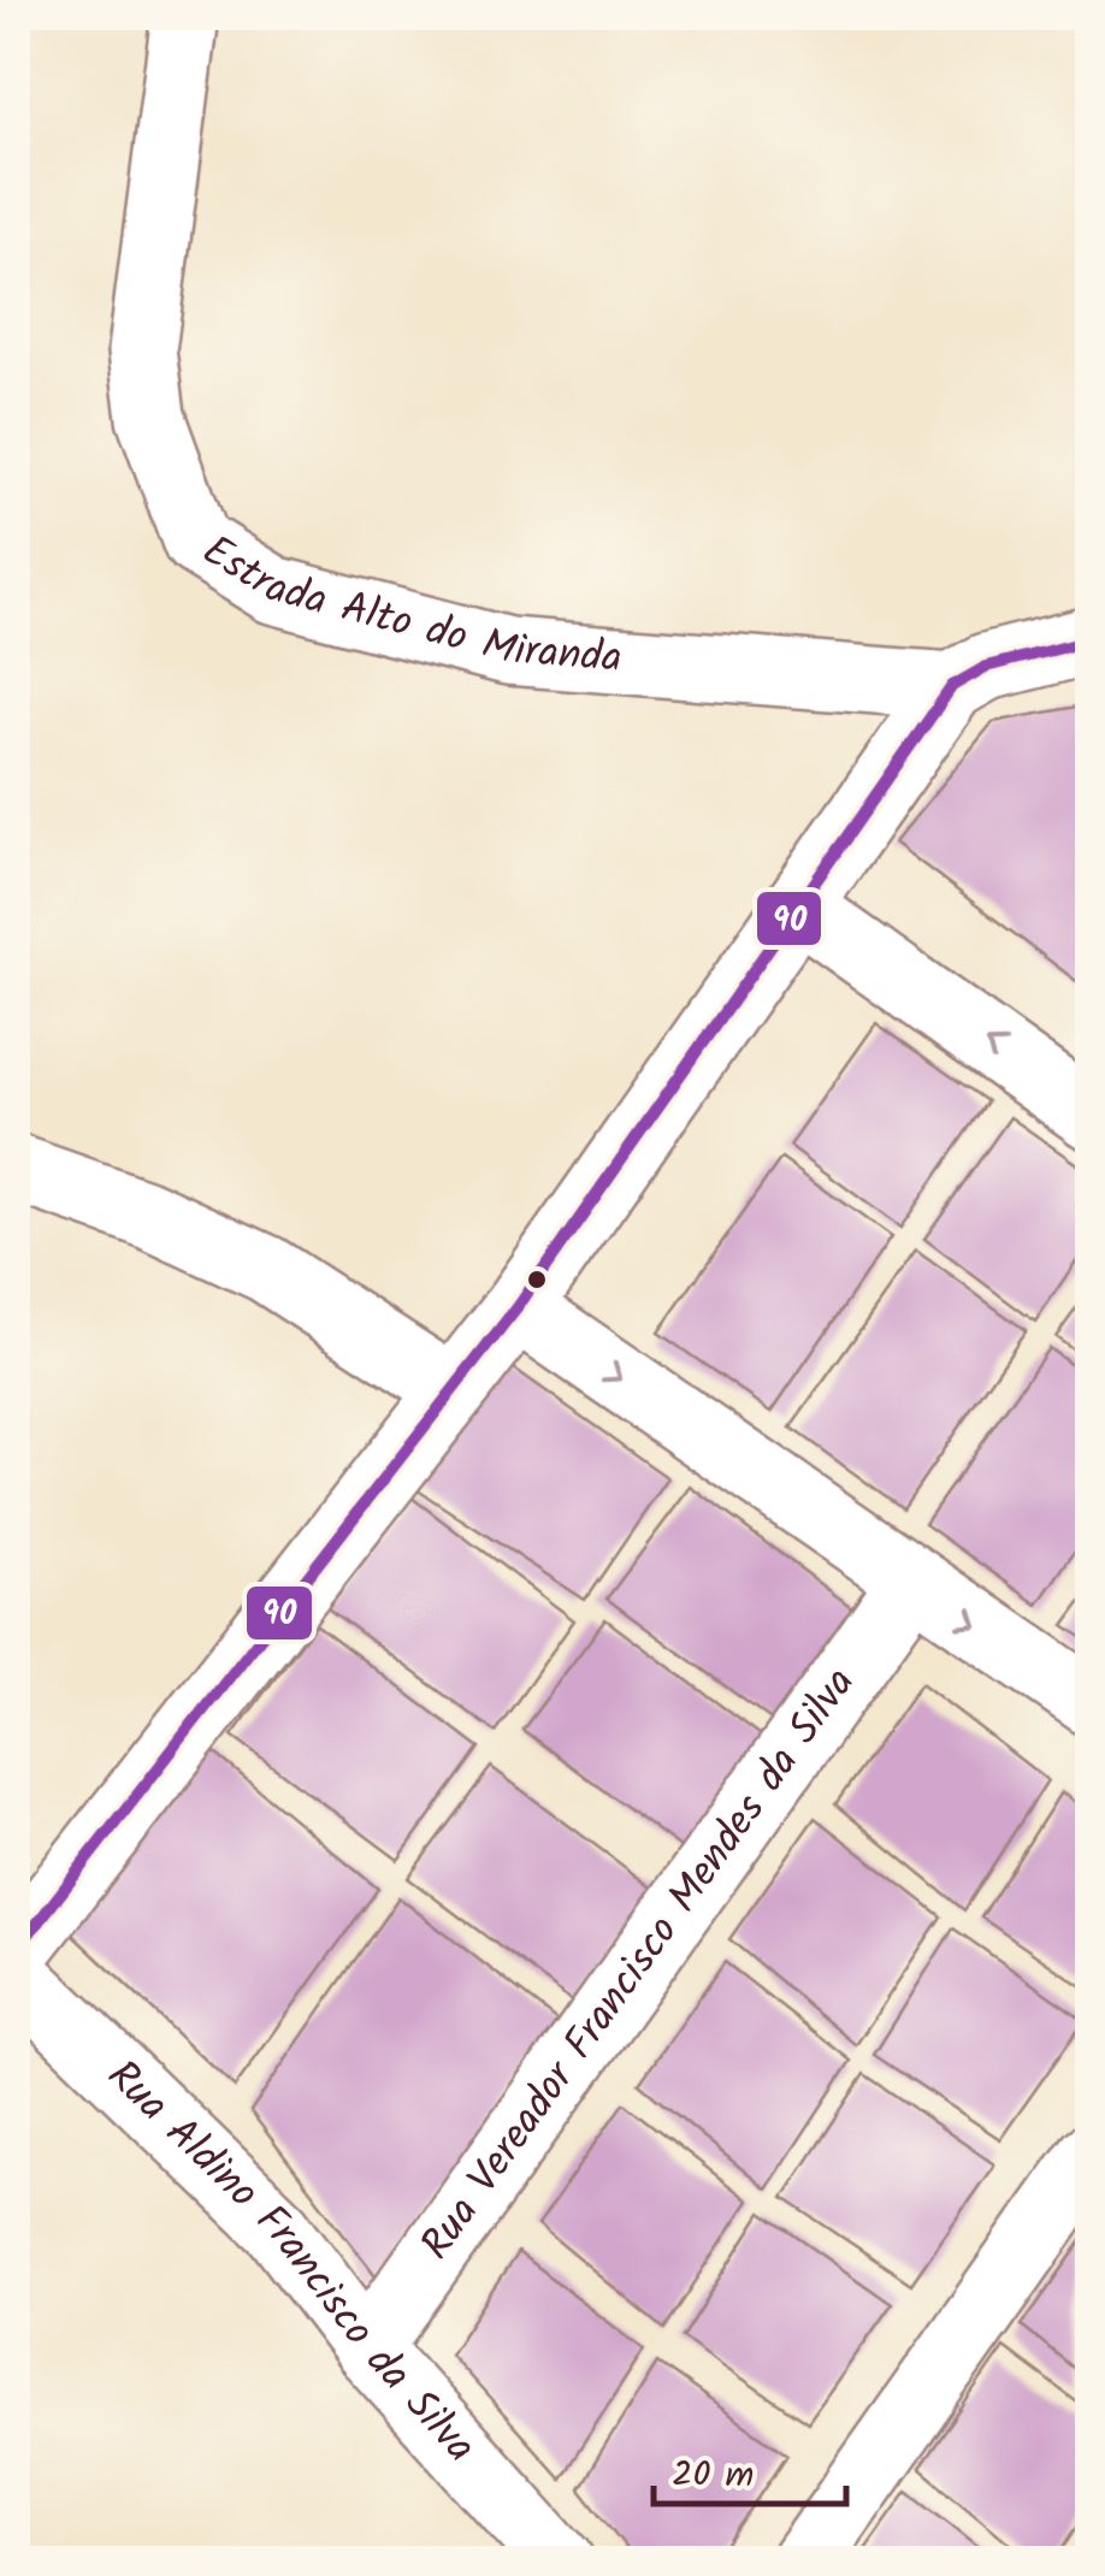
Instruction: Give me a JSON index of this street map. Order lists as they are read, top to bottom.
{
  "streets": {
    "street": ["Estrada Alto do Miranda", "Rua Vereador Francisco Mendes da Silva", "Rua Aldino Francisco da Silva"]
  },
  "crossings": [
    ["Rua Vereador Francisco Mendes da Silva", "Rua Aldino Francisco da Silva"]
  ],
  "lines": ["transit line 90"],
  "scale_bar": "20 m"
}
